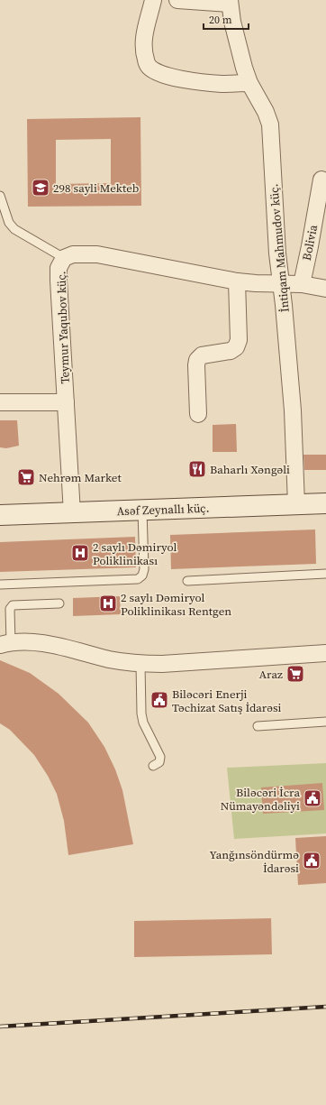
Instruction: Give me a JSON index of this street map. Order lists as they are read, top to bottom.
{
  "streets": {
    "main road": ["Asəf Zeynallı küç."],
    "street": ["Bolivia", "İntiqam Mahmudov küç.", "Teymur Yaqubov küç."]
  },
  "crossings": [
    ["Bolivia", "Teymur Yaqubov küç."],
    ["İntiqam Mahmudov küç.", "Teymur Yaqubov küç."],
    ["İntiqam Mahmudov küç.", "Asəf Zeynallı küç."],
    ["Teymur Yaqubov küç.", "Asəf Zeynallı küç."]
  ],
  "places": {
    "school or university": ["298 sayli Mekteb"],
    "restaurant": ["Baharlı Xəngəli"],
    "supermarket": ["Nehrəm Market", "Araz"],
    "hospital": ["2 saylı Dəmiryol Poliklinikası", "2 saylı Dəmiryol Poliklinikası Rentgen"],
    "public building": ["Biləcəri Enerji Təchizat Satış İdarəsi", "Biləcəri İcra Nümayəndəliyi", "Yanğınsöndürmə İdarəsi"]
  },
  "scale_bar": "20 m"
}
